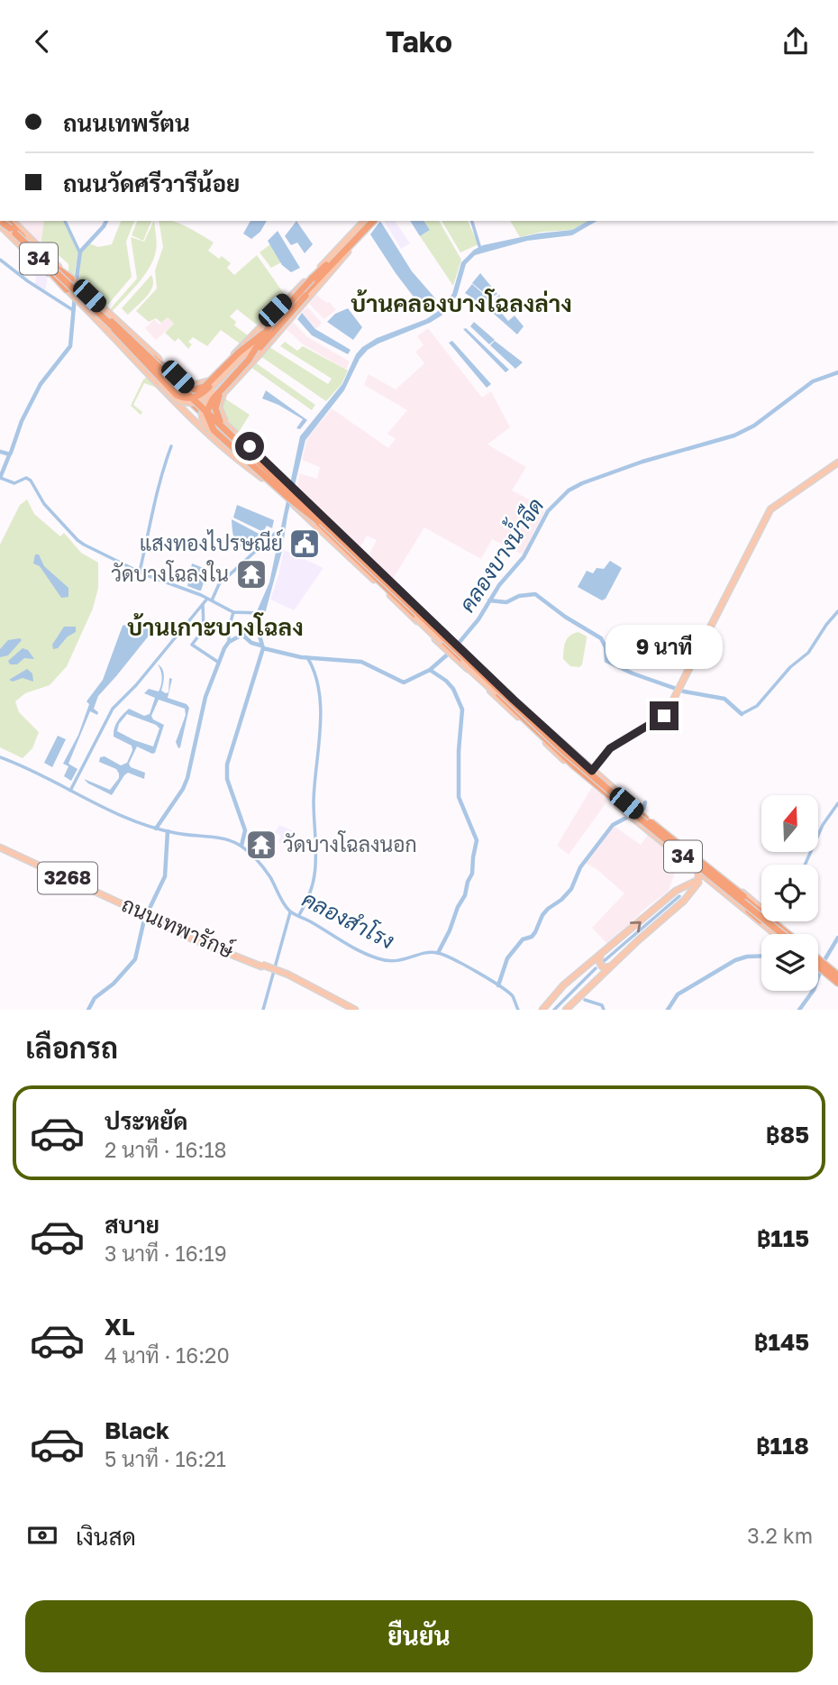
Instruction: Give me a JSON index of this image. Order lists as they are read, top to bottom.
{
  "streets": {
    "highway": ["34"],
    "main road": ["3268", "ถนนเทพารักษ์"]
  },
  "districts": ["บ้านคลองบางโฉลงล่าง", "บ้านเกาะบางโฉลง"],
  "water": ["คลองบางน้ำจืด", "คลองสำโรง"],
  "places": {
    "public building": ["แสงทองไปรษณีย์"],
    "temple": ["วัดบางโฉลงใน", "วัดบางโฉลงนอก"]
  },
  "north": "top",
  "page": {
    "header": "Tako",
    "banner": ["ถนนเทพรัตน", "ถนนวัดศรีวารีน้อย"],
    "bubble": "9 นาที",
    "heading": "เลือกรถ",
    "list": [
      {
        "name": "ประหยัด",
        "note": "2 นาที · 16:18",
        "value": "฿85"
      },
      {
        "name": "สบาย",
        "note": "3 นาที · 16:19",
        "value": "฿115"
      },
      {
        "name": "XL",
        "note": "4 นาที · 16:20",
        "value": "฿145"
      },
      {
        "name": "Black",
        "note": "5 นาที · 16:21",
        "value": "฿118"
      }
    ],
    "pay": ["เงินสด", "3.2 km"],
    "buttons": "ยืนยัน"
  }
}
